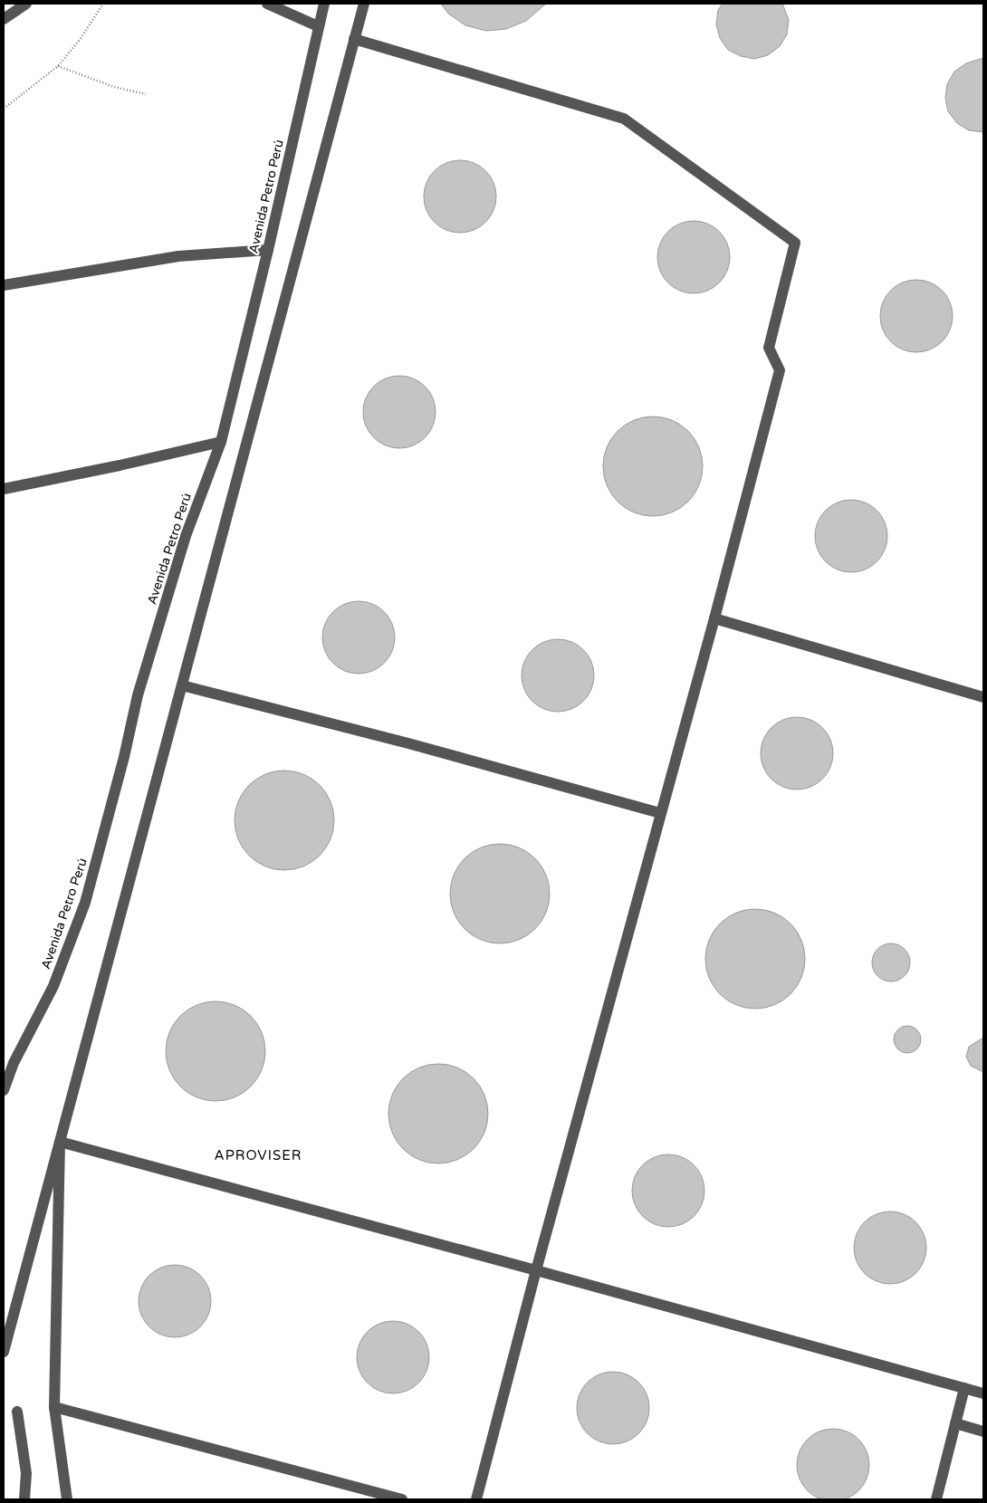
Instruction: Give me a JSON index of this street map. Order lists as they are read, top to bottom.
{
  "streets": {
    "street": ["Avenida Petro Perú"]
  },
  "districts": ["APROVISER"]
}
